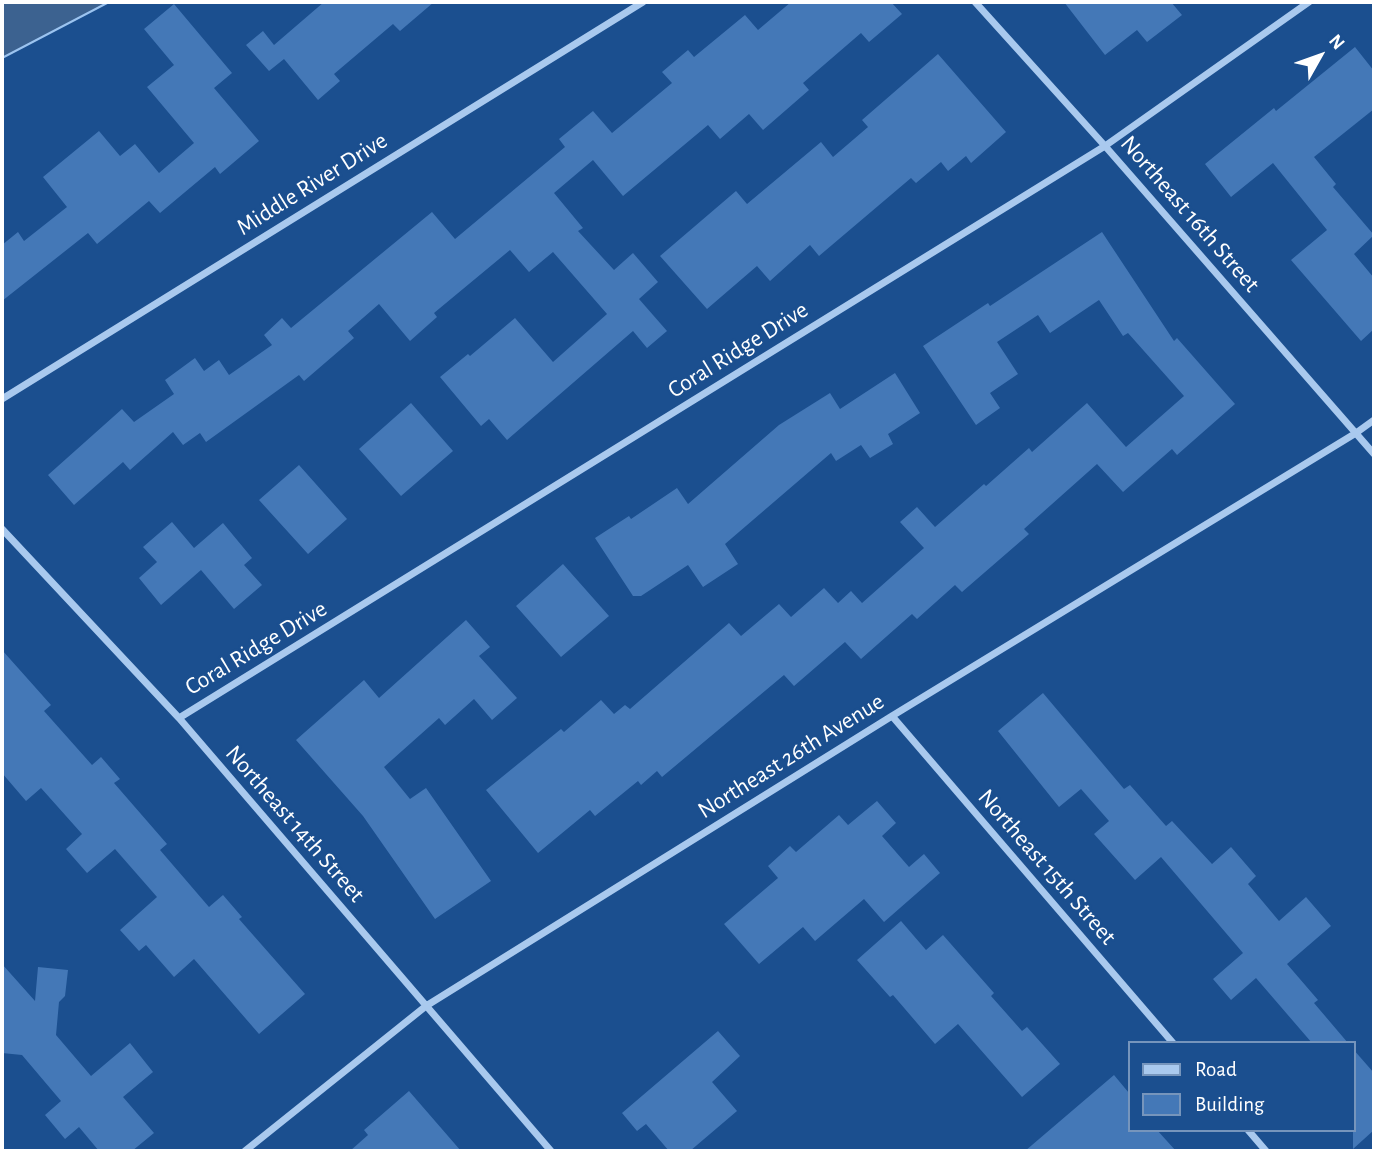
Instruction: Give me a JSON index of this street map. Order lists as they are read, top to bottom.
{
  "streets": {
    "street": [
      "Middle River Drive",
      "Northeast 16th Street",
      "Coral Ridge Drive",
      "Northeast 26th Avenue",
      "Northeast 14th Street",
      "Northeast 15th Street"
    ]
  },
  "crossings": [
    ["Northeast 16th Street", "Coral Ridge Drive"],
    ["Northeast 16th Street", "Northeast 26th Avenue"],
    ["Coral Ridge Drive", "Northeast 14th Street"],
    ["Northeast 26th Avenue", "Northeast 14th Street"],
    ["Northeast 26th Avenue", "Northeast 15th Street"]
  ],
  "legend": ["Road", "Building"],
  "north": "top right"
}
